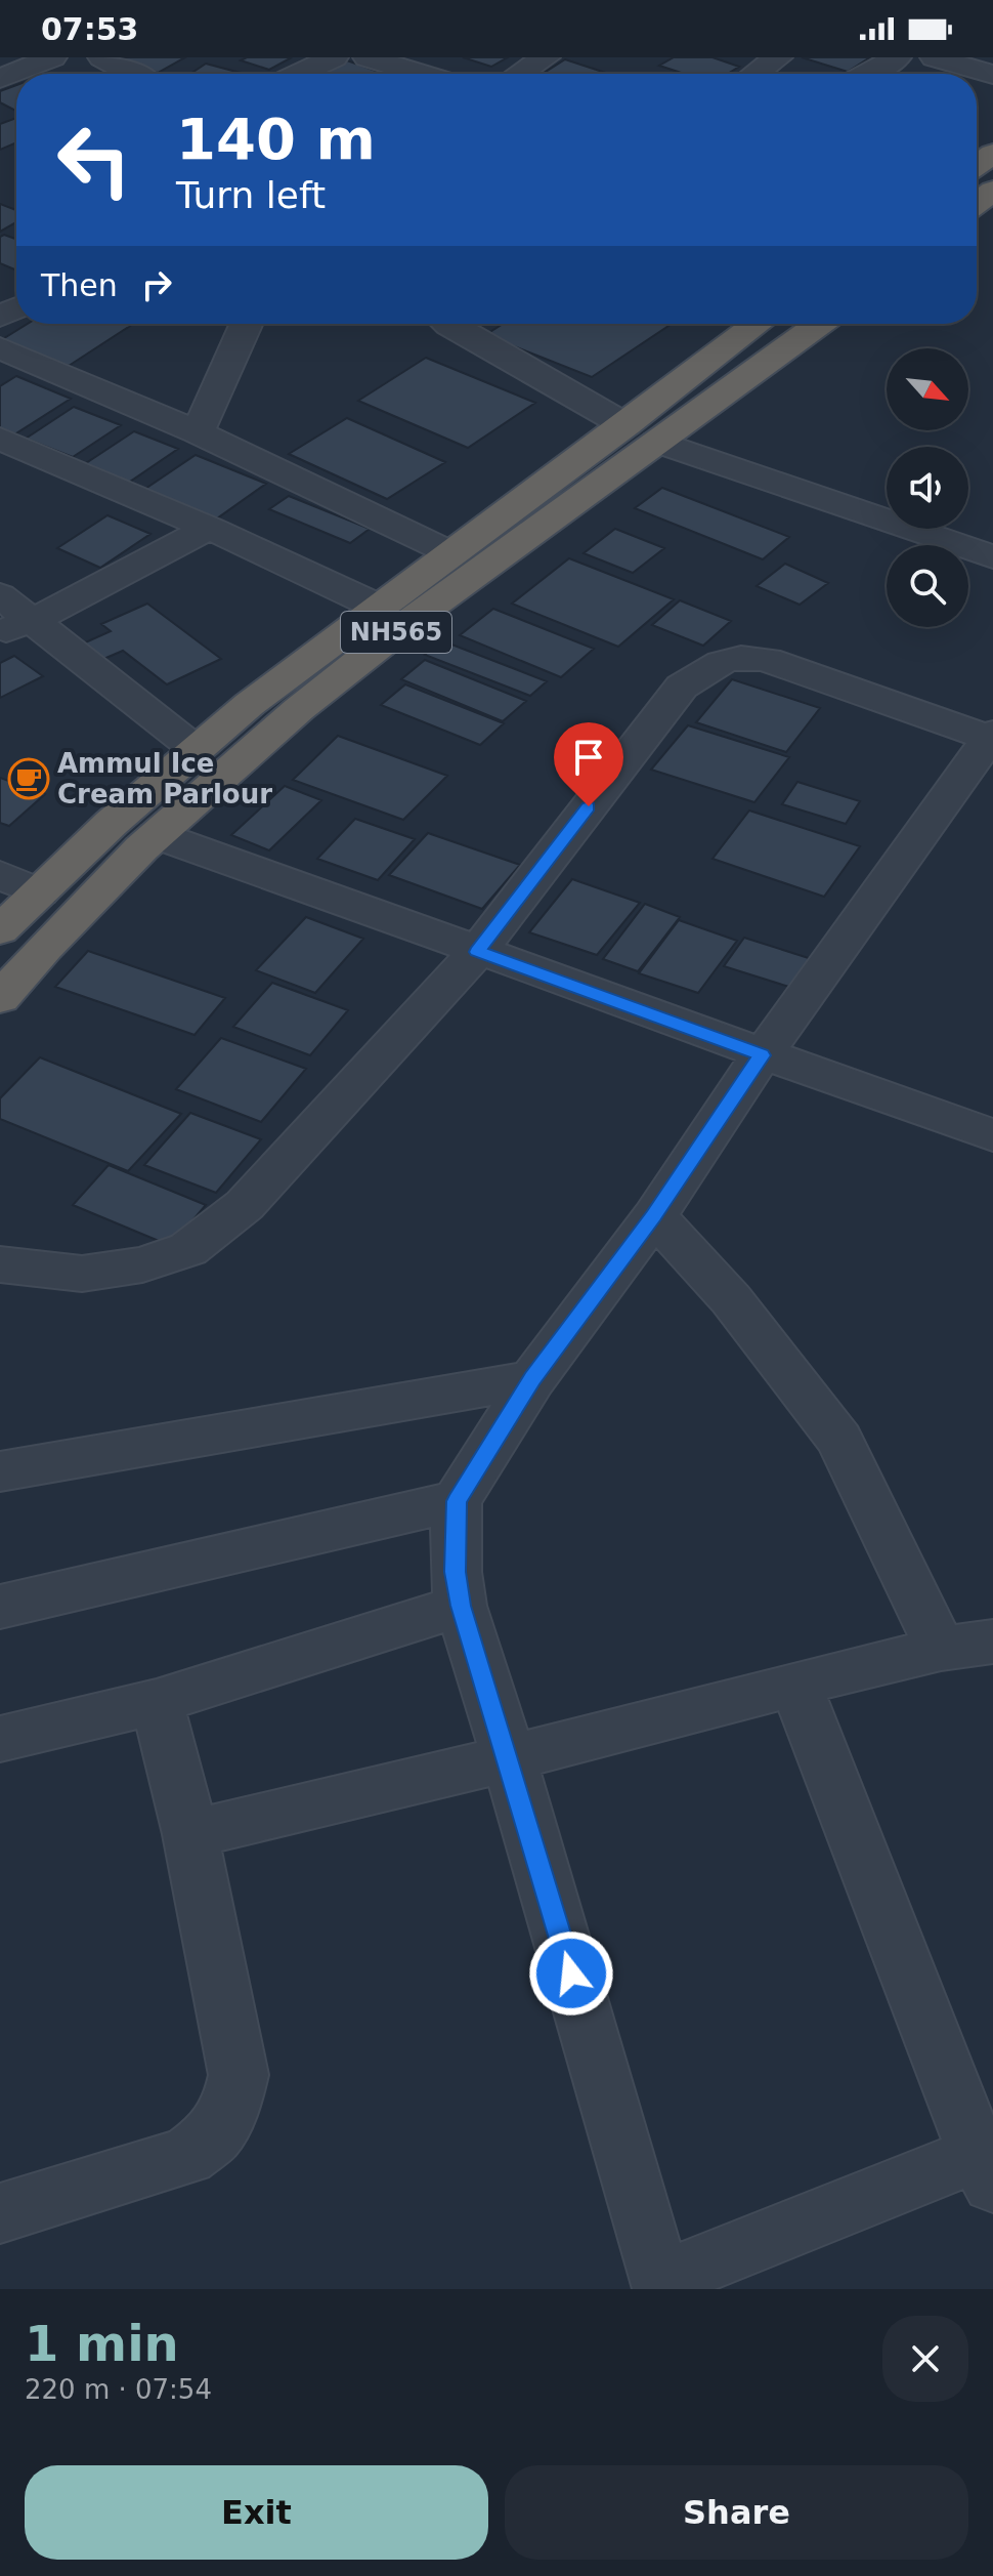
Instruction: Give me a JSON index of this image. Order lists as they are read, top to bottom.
{
  "streets": {
    "highway": ["NH565"]
  },
  "places": {
    "cafe": ["Ammul Ice Cream Parlour"]
  },
  "north": "bottom right",
  "page": {
    "status": "07:53",
    "turn": ["140 m", "Turn left"],
    "then": "Then",
    "heading": ["1 min", "220 m · 07:54"],
    "buttons": ["Exit", "Share"]
  }
}
